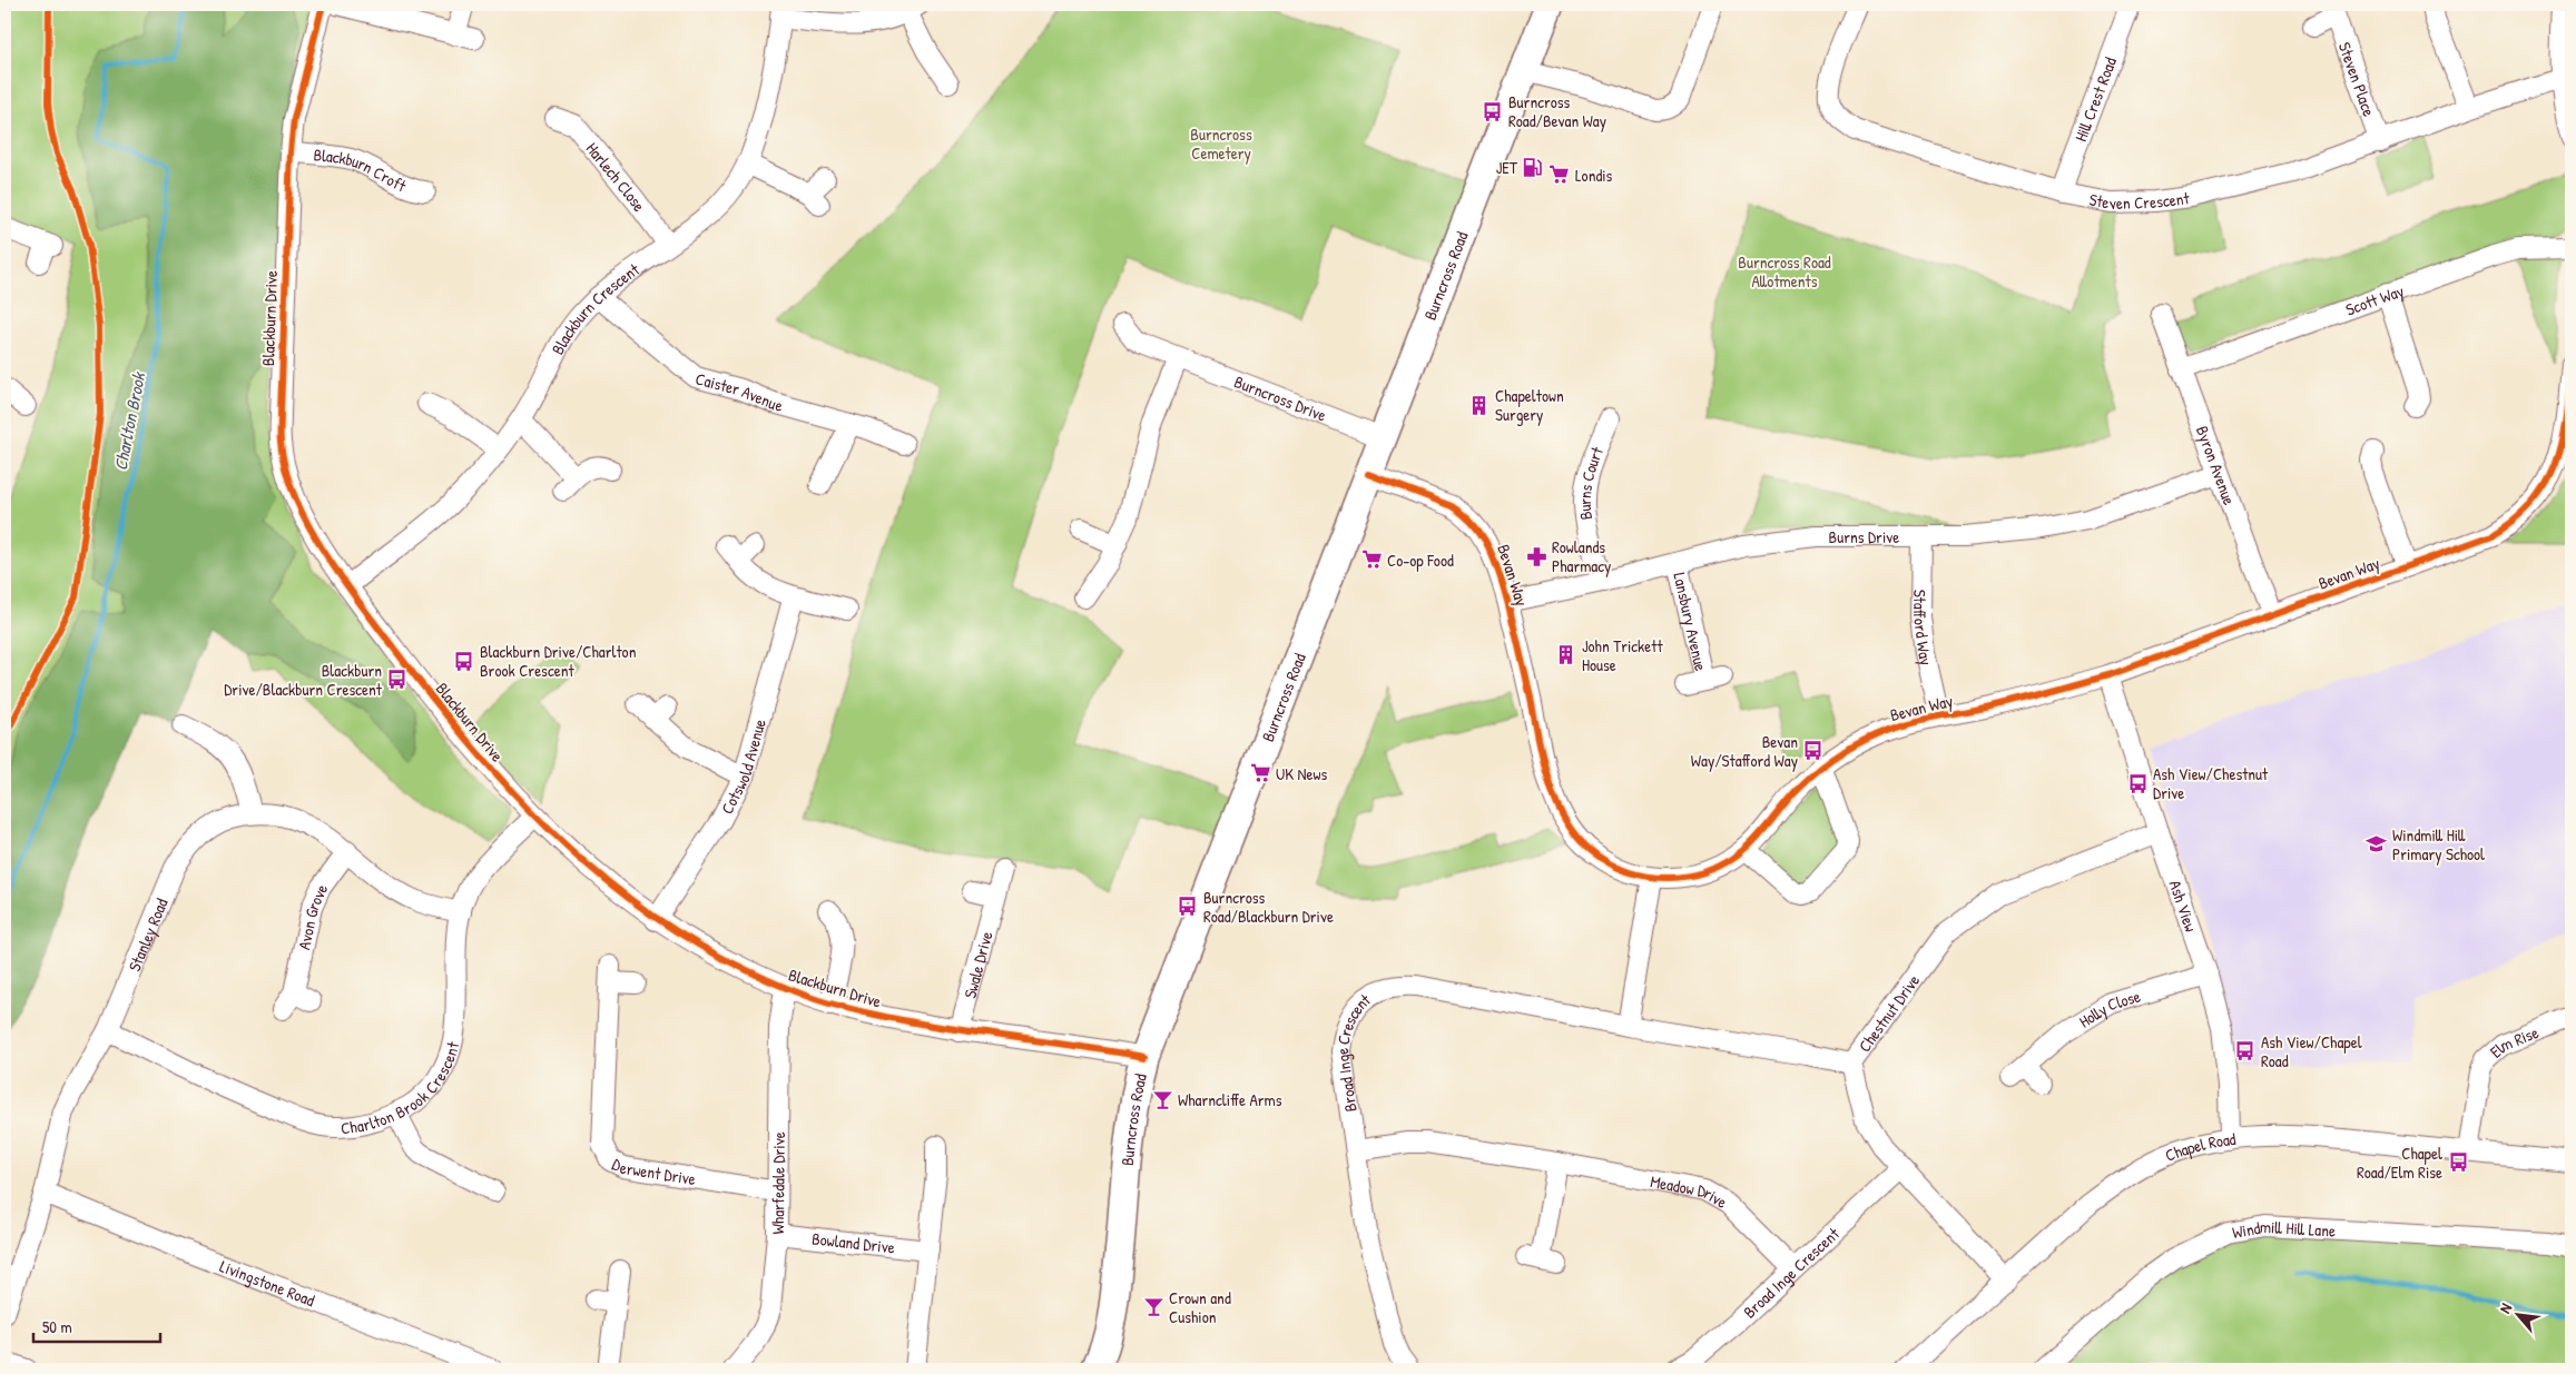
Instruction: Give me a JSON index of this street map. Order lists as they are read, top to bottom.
{
  "streets": {
    "main road": ["Burncross Road"],
    "street": [
      "Steven Place",
      "Hill Crest Road",
      "Blackburn Croft",
      "Harlech Close",
      "Steven Crescent",
      "Scott Way",
      "Blackburn Crescent",
      "Blackburn Drive",
      "Caister Avenue",
      "Burncross Drive",
      "Byron Avenue",
      "Burns Court",
      "Burns Drive",
      "Bevan Way",
      "Lansbury Avenue",
      "Stafford Way",
      "Cotswold Avenue",
      "Ash View",
      "Avon Grove",
      "Stanley Road",
      "Swale Drive",
      "Holly Close",
      "Chestnut Drive",
      "Elm Rise",
      "Broad Inge Crescent",
      "Charlton Brook Crescent",
      "Chapel Road",
      "Derwent Drive",
      "Wharfedale Drive",
      "Meadow Drive",
      "Windmill Hill Lane",
      "Bowland Drive",
      "Livingstone Road"
    ]
  },
  "crossings": [
    ["Steven Place", "Steven Crescent"],
    ["Hill Crest Road", "Steven Crescent"],
    ["Blackburn Croft", "Blackburn Drive"],
    ["Harlech Close", "Blackburn Crescent"],
    ["Burncross Road", "Blackburn Drive"],
    ["Burncross Road", "Burncross Drive"],
    ["Burncross Road", "Bevan Way"],
    ["Scott Way", "Byron Avenue"],
    ["Blackburn Crescent", "Blackburn Drive"],
    ["Blackburn Crescent", "Caister Avenue"],
    ["Blackburn Drive", "Cotswold Avenue"],
    ["Blackburn Drive", "Swale Drive"],
    ["Blackburn Drive", "Charlton Brook Crescent"],
    ["Blackburn Drive", "Wharfedale Drive"],
    ["Byron Avenue", "Burns Drive"],
    ["Byron Avenue", "Bevan Way"],
    ["Burns Court", "Burns Drive"],
    ["Burns Drive", "Bevan Way"],
    ["Burns Drive", "Lansbury Avenue"],
    ["Burns Drive", "Stafford Way"],
    ["Bevan Way", "Stafford Way"],
    ["Bevan Way", "Ash View"],
    ["Ash View", "Holly Close"],
    ["Ash View", "Chestnut Drive"],
    ["Ash View", "Chapel Road"],
    ["Avon Grove", "Stanley Road"],
    ["Stanley Road", "Charlton Brook Crescent"],
    ["Stanley Road", "Livingstone Road"],
    ["Chestnut Drive", "Broad Inge Crescent"],
    ["Chestnut Drive", "Chapel Road"],
    ["Elm Rise", "Chapel Road"],
    ["Broad Inge Crescent", "Meadow Drive"],
    ["Derwent Drive", "Wharfedale Drive"],
    ["Wharfedale Drive", "Bowland Drive"]
  ],
  "water": ["Charlton Brook"],
  "parks": ["Burncross Cemetery", "Burncross Road Allotments"],
  "places": {
    "bus stop": [
      "Burncross Road/Bevan Way",
      "Blackburn Drive/Charlton Brook Crescent",
      "Blackburn Drive/Blackburn Crescent",
      "Bevan Way/Stafford Way",
      "Ash View/Chestnut Drive",
      "Burncross Road/Blackburn Drive",
      "Ash View/Chapel Road",
      "Chapel Road/Elm Rise"
    ],
    "fuel station": ["JET"],
    "supermarket": ["Londis", "Co-op Food", "UK News"],
    "building": ["Chapeltown Surgery", "John Trickett House"],
    "pharmacy": ["Rowlands Pharmacy"],
    "school or university": ["Windmill Hill Primary School"],
    "bar": ["Wharncliffe Arms", "Crown and Cushion"]
  },
  "scale_bar": "50 m",
  "north": "top left"
}
